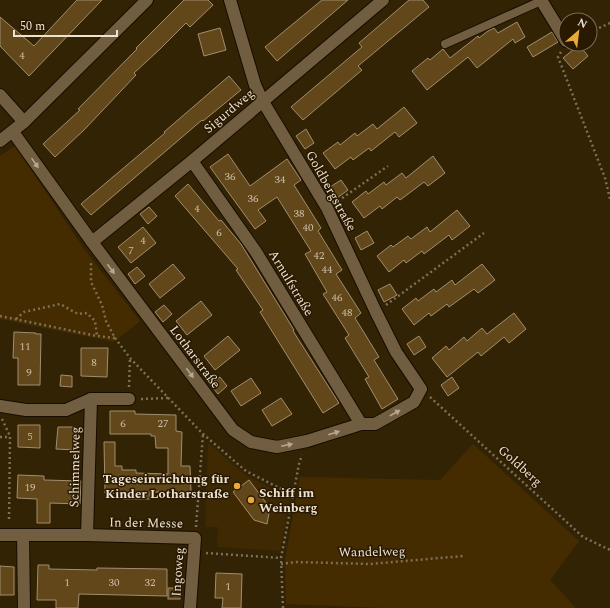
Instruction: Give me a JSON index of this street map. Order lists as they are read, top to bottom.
{
  "streets": {
    "street": [
      "Sigurdweg",
      "Goldbergstraße",
      "Arnulfstraße",
      "Lotharstraße",
      "Schimmelweg",
      "In der Messe",
      "Ingoweg"
    ],
    "path": ["Goldberg", "Wandelweg"]
  },
  "crossings": [
    ["Sigurdweg", "Goldbergstraße"],
    ["Sigurdweg", "Arnulfstraße"],
    ["Sigurdweg", "Lotharstraße"],
    ["Goldbergstraße", "Lotharstraße"],
    ["Goldbergstraße", "Goldberg"],
    ["Arnulfstraße", "Lotharstraße"],
    ["Lotharstraße", "Goldberg"],
    ["Schimmelweg", "In der Messe"],
    ["In der Messe", "Ingoweg"]
  ],
  "one_way": ["Lotharstraße"],
  "places": ["Tageseinrichtung für Kinder Lotharstraße", "Schiff im Weinberg"],
  "house_numbers": [
    "4",
    "36",
    "34",
    "36",
    "4",
    "38",
    "40",
    "6",
    "4",
    "7",
    "42",
    "44",
    "46",
    "48",
    "11",
    "8",
    "9",
    "6",
    "27",
    "5",
    "19",
    "1",
    "30",
    "32",
    "1"
  ],
  "scale_bar": "50 m",
  "north": "top right"
}
